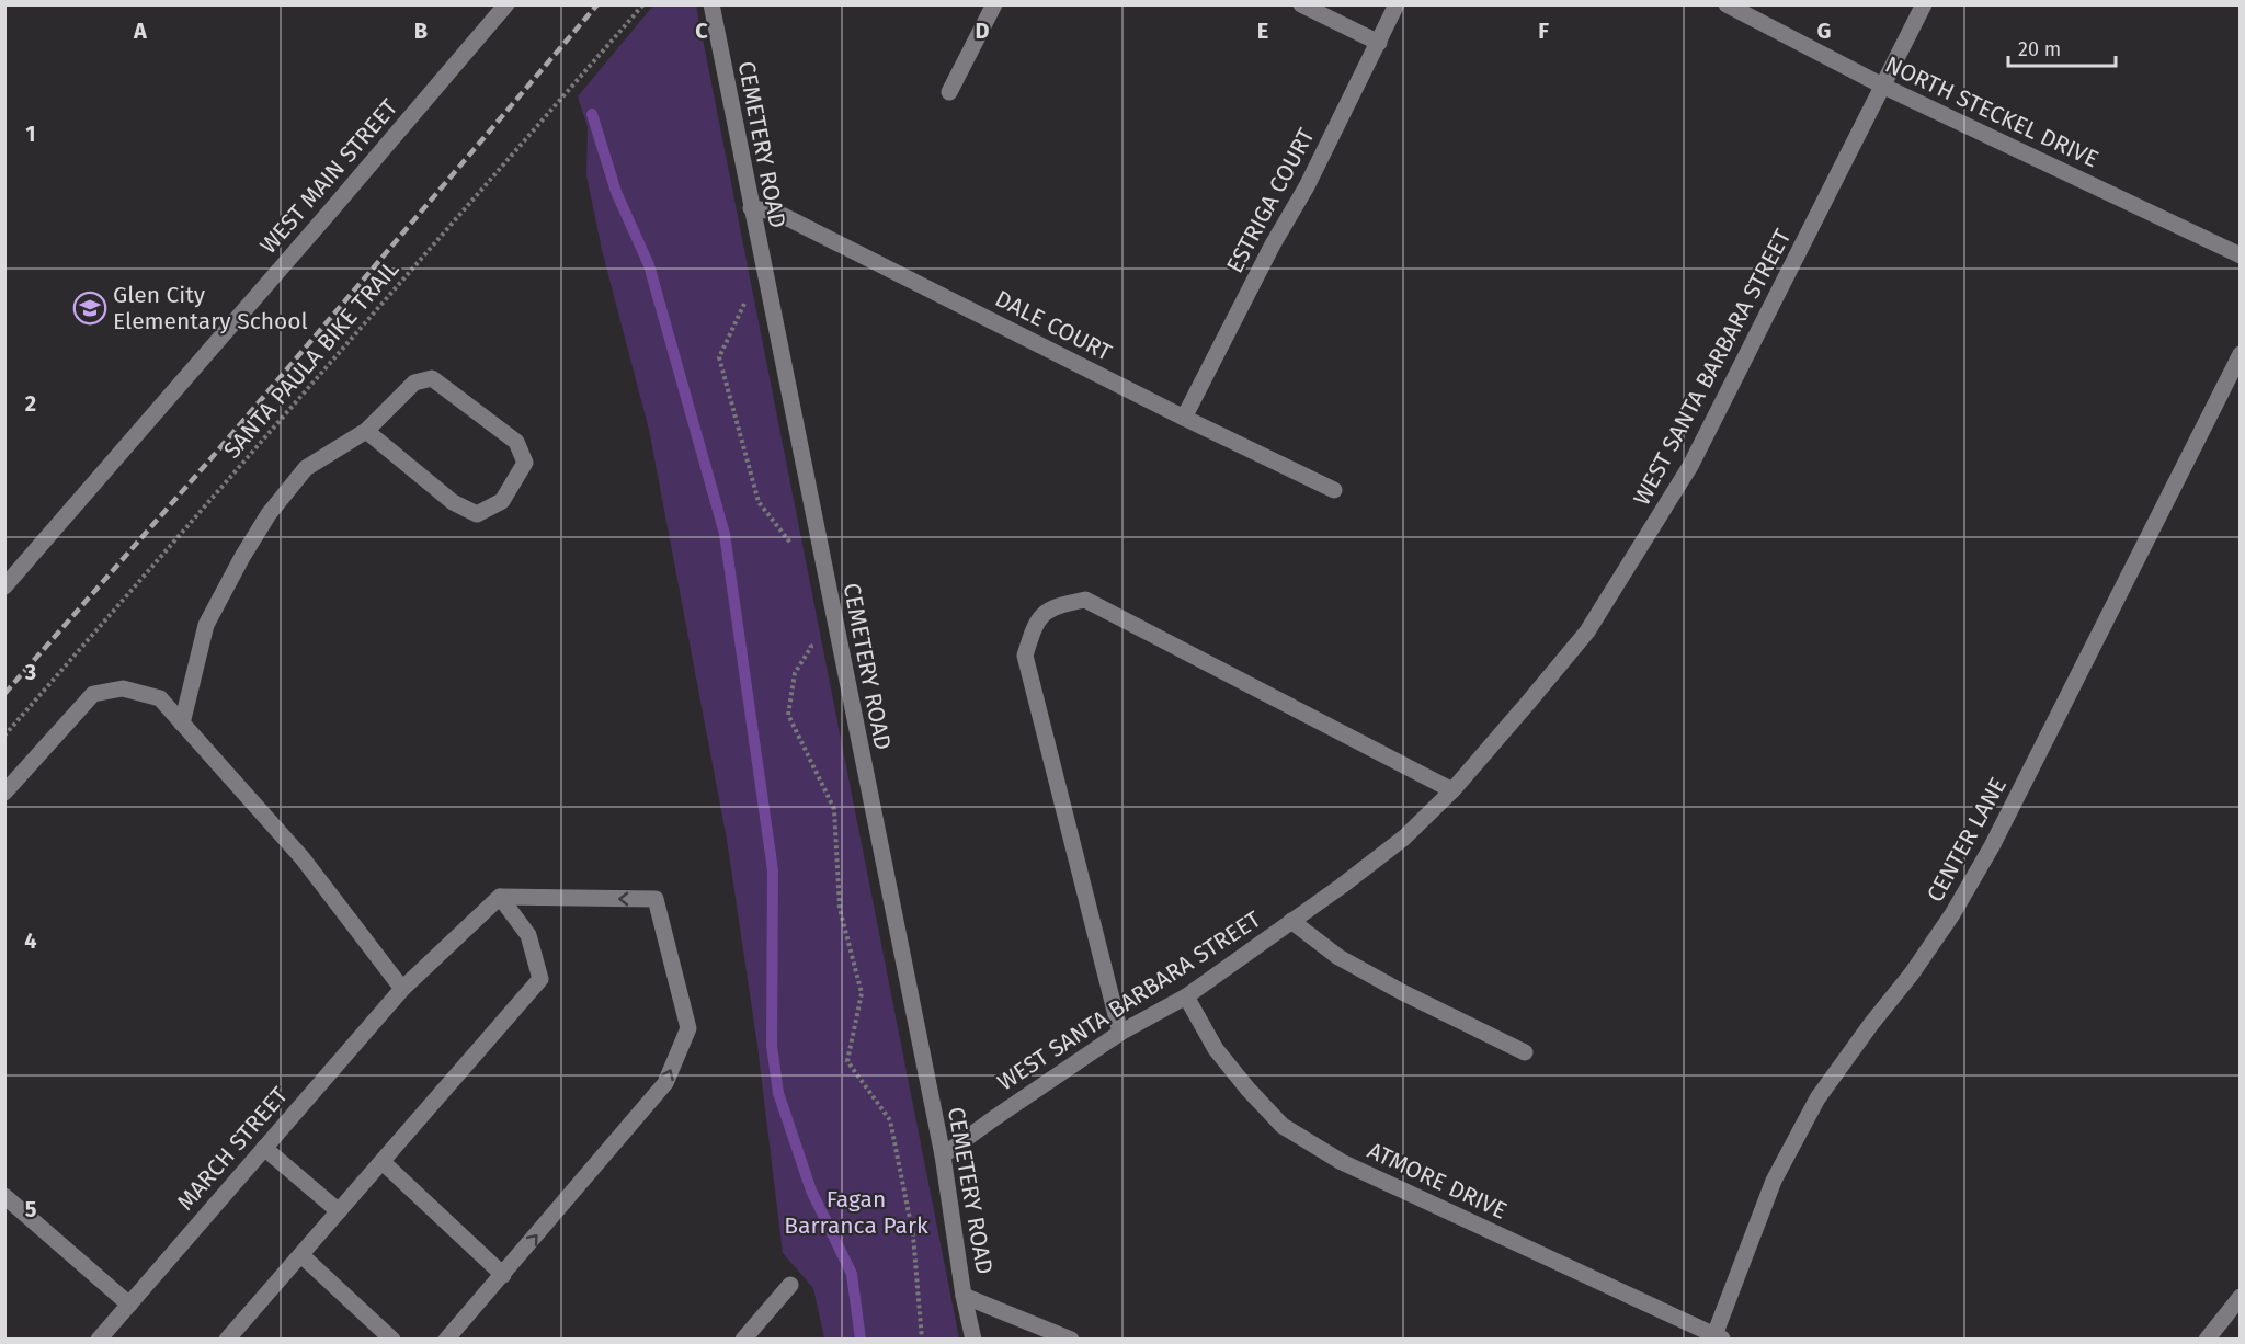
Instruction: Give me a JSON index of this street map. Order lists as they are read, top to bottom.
{
  "streets": {
    "street": [
      "NORTH STECKEL DRIVE",
      "CEMETERY ROAD",
      "WEST MAIN STREET",
      "ESTRIGA COURT",
      "DALE COURT",
      "WEST SANTA BARBARA STREET",
      "CENTER LANE",
      "MARCH STREET",
      "ATMORE DRIVE"
    ],
    "path": ["SANTA PAULA BIKE TRAIL"]
  },
  "crossings": [
    ["NORTH STECKEL DRIVE", "WEST SANTA BARBARA STREET"],
    ["CEMETERY ROAD", "DALE COURT"],
    ["CEMETERY ROAD", "WEST SANTA BARBARA STREET"],
    ["ESTRIGA COURT", "DALE COURT"],
    ["WEST SANTA BARBARA STREET", "ATMORE DRIVE"],
    ["CENTER LANE", "ATMORE DRIVE"]
  ],
  "parks": ["Fagan Barranca Park"],
  "places": {
    "school or university": ["Glen City Elementary School"]
  },
  "scale_bar": "20 m",
  "grid": {
    "columns": [
      "A",
      "B",
      "C",
      "D",
      "E",
      "F",
      "G"
    ],
    "rows": [
      "1",
      "2",
      "3",
      "4",
      "5"
    ]
  }
}
